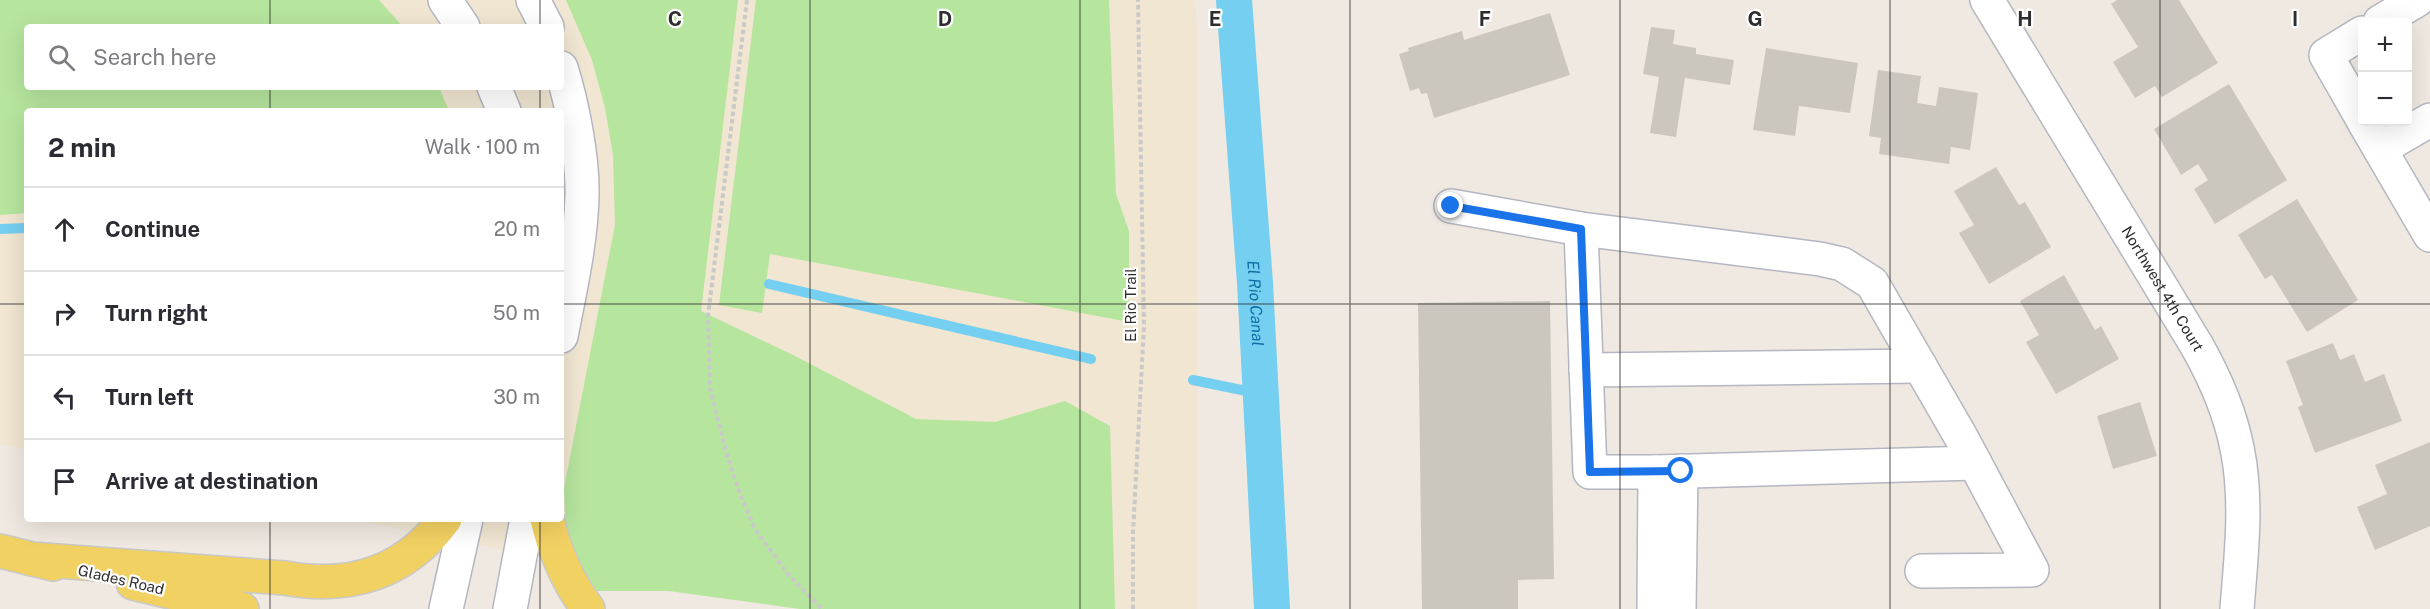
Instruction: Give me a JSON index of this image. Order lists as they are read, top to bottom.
{
  "streets": {
    "main road": ["Glades Road"],
    "street": ["Northwest 4th Court"],
    "path": ["El Rio Trail"]
  },
  "water": ["El Rio Canal"],
  "page": {
    "map_buttons": ["+", "−"],
    "search": "Search here",
    "heading": ["2 min", "Walk · 100 m"],
    "list": [
      ["Continue", "20 m"],
      ["Turn right", "50 m"],
      ["Turn left", "30 m"],
      "Arrive at destination"
    ]
  },
  "grid": {
    "columns": [
      "C",
      "D",
      "E",
      "F",
      "G",
      "H",
      "I"
    ]
  }
}
